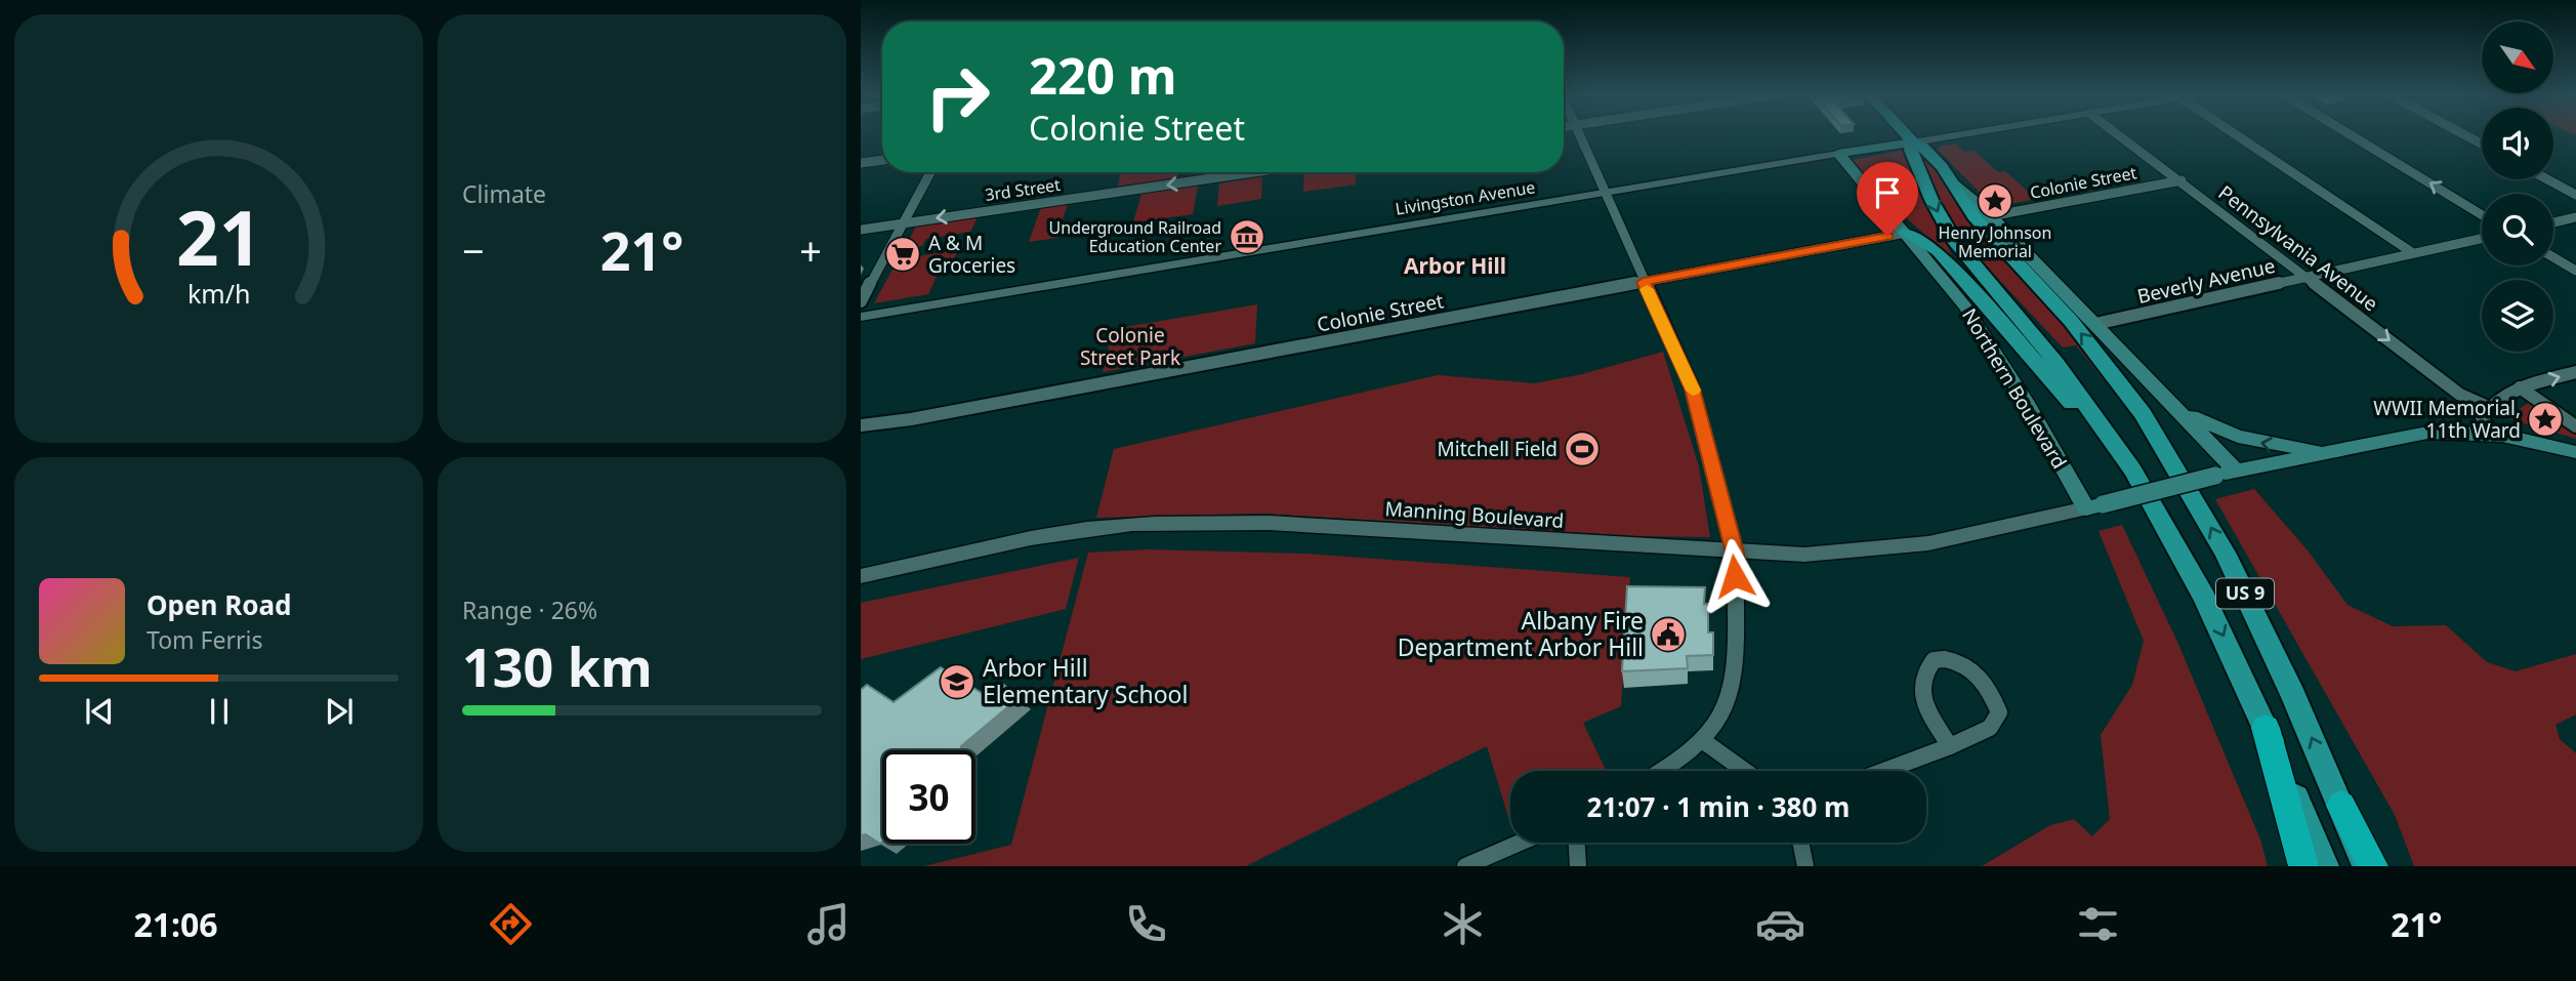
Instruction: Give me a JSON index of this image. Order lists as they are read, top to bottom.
{
  "streets": {
    "main road": ["Livingston Avenue", "Northern Boulevard", "US 9"],
    "street": [
      "Colonie Street",
      "3rd Street",
      "Pennsylvania Avenue",
      "Beverly Avenue",
      "Manning Boulevard"
    ]
  },
  "crossings": [
    ["Colonie Street", "Pennsylvania Avenue"],
    ["Colonie Street", "Northern Boulevard"],
    ["Livingston Avenue", "Northern Boulevard"],
    ["Livingston Avenue", "US 9"],
    ["Pennsylvania Avenue", "Beverly Avenue"],
    ["Northern Boulevard", "Manning Boulevard"]
  ],
  "one_way": ["3rd Street"],
  "districts": ["Arbor Hill"],
  "parks": ["Colonie Street Park"],
  "places": {
    "place": ["Henry Johnson Memorial", "WWII Memorial, 11th Ward"],
    "museum": ["Underground Railroad Education Center"],
    "supermarket": ["A & M Groceries"],
    "sports": ["Mitchell Field"],
    "public building": ["Albany Fire Department Arbor Hill"],
    "school or university": ["Arbor Hill Elementary School"]
  },
  "north": "bottom right",
  "page": {
    "tile": [
      "Climate",
      ["Range · 26%", "130 km"]
    ],
    "turn": ["220 m", "Colonie Street"],
    "heat": ["−", "21°", "+"],
    "song": ["Open Road", "Tom Ferris"],
    "limit": "30",
    "trip": "21:07 · 1 min · 380 m",
    "tabs": ["21:06", "21°"],
    "gauge": ["21", "km/h"]
  }
}
